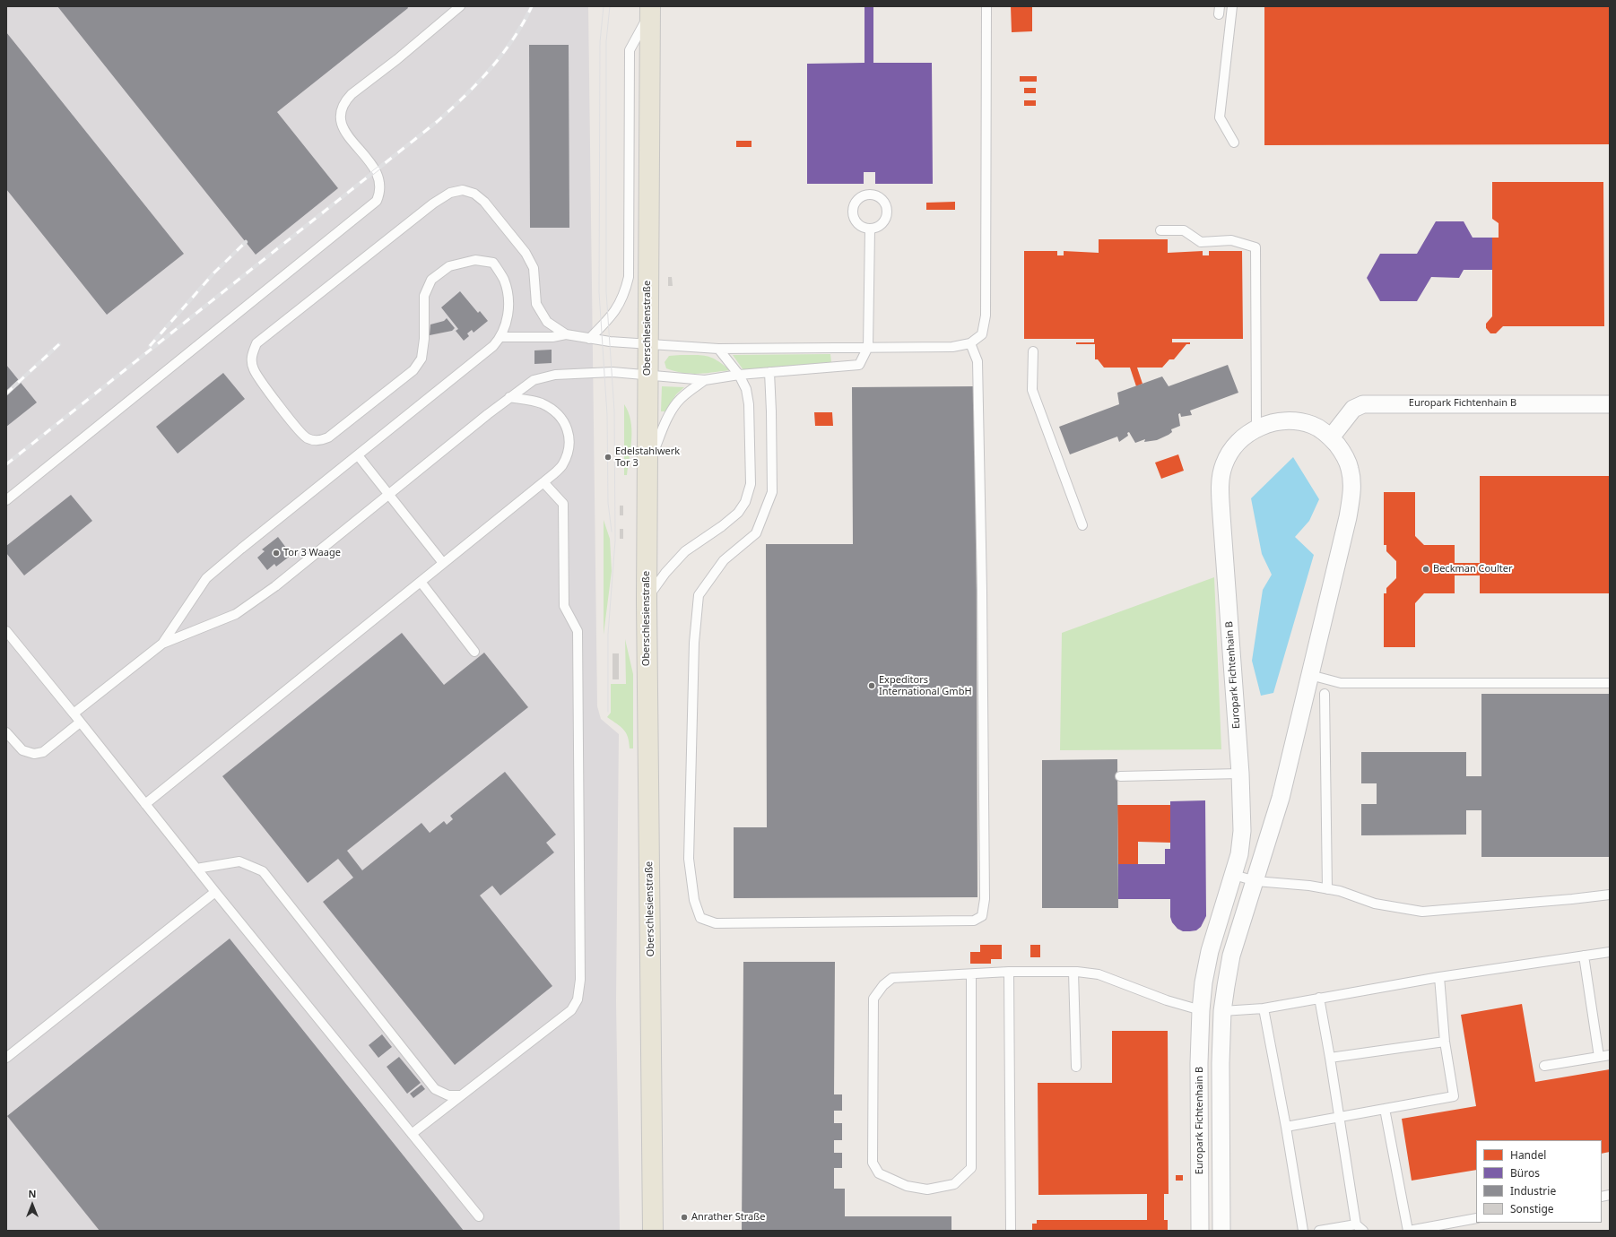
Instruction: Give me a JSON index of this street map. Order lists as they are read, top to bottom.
{
  "streets": {
    "main road": ["Oberschlesienstraße"],
    "street": ["Europark Fichtenhain B"]
  },
  "places": [
    "Edelstahlwerk Tor 3",
    "Tor 3 Waage",
    "Beckman Coulter",
    "Expeditors International GmbH",
    "Anrather Straße"
  ],
  "legend": [
    "Handel",
    "Büros",
    "Industrie",
    "Sonstige"
  ],
  "north": "top"
}
